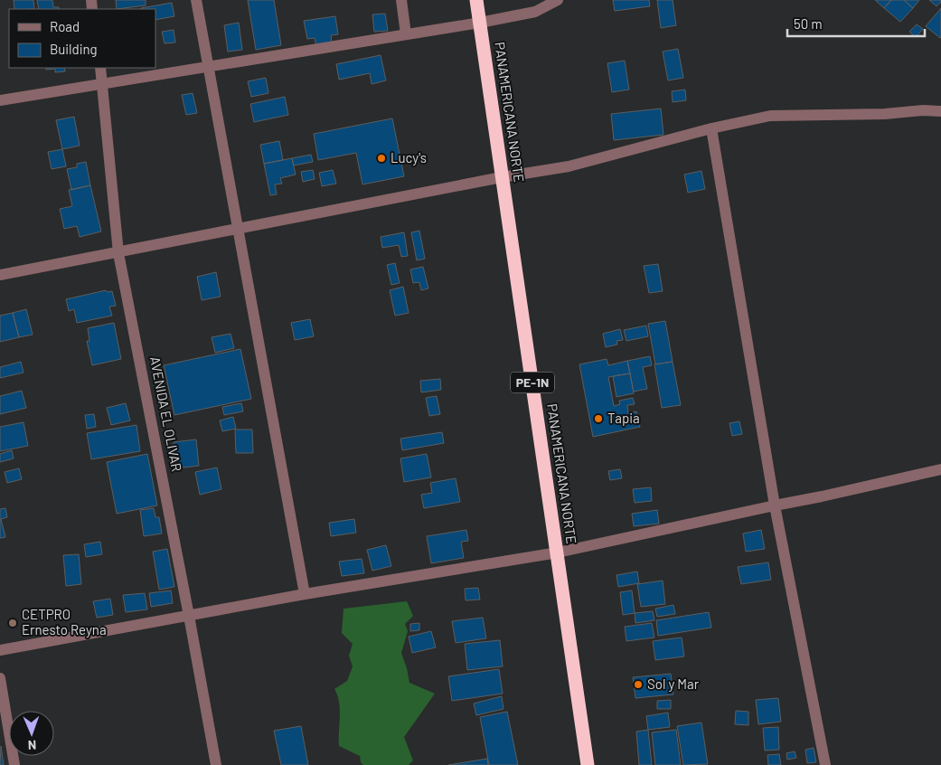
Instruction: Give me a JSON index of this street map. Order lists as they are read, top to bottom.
{
  "streets": {
    "highway": ["PANAMERICANA NORTE", "PE-1N"],
    "street": ["AVENIDA EL OLIVAR"]
  },
  "places": [
    "Lucy's",
    "Tapia",
    "CETPRO Ernesto Reyna",
    "Sol y Mar"
  ],
  "legend": ["Road", "Building"],
  "scale_bar": "50 m",
  "north": "bottom"
}
